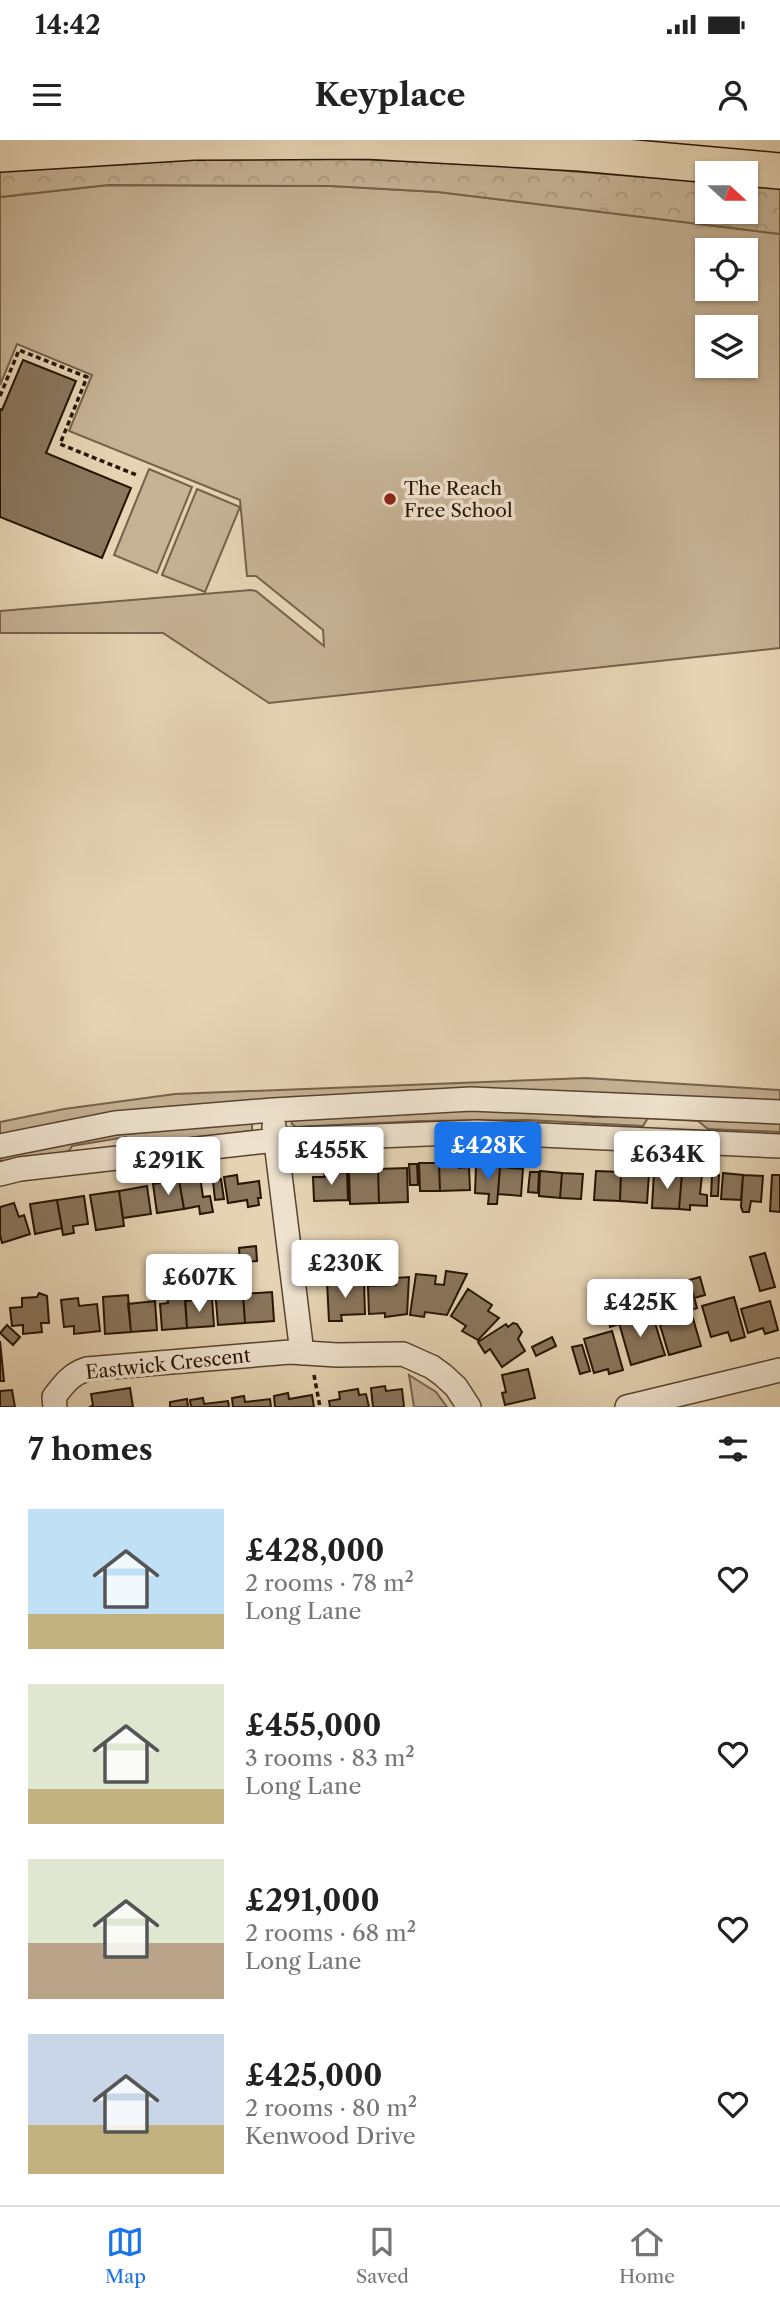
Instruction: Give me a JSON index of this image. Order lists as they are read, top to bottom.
{
  "streets": {
    "street": ["Eastwick Crescent"]
  },
  "places": ["The Reach Free School"],
  "north": "right",
  "page": {
    "status": "14:42",
    "header": "Keyplace",
    "price": [
      "£428K",
      "£455K",
      "£634K",
      "£291K",
      "£230K",
      "£607K",
      "£425K"
    ],
    "heading": "7 homes",
    "list": [
      {
        "name": "£428,000",
        "note": "2 rooms · 78 m² · Long Lane"
      },
      {
        "name": "£455,000",
        "note": "3 rooms · 83 m² · Long Lane"
      },
      {
        "name": "£291,000",
        "note": "2 rooms · 68 m² · Long Lane"
      },
      {
        "name": "£425,000",
        "note": "2 rooms · 80 m² · Kenwood Drive"
      }
    ],
    "tabs": ["Map", "Saved", "Home"]
  }
}
